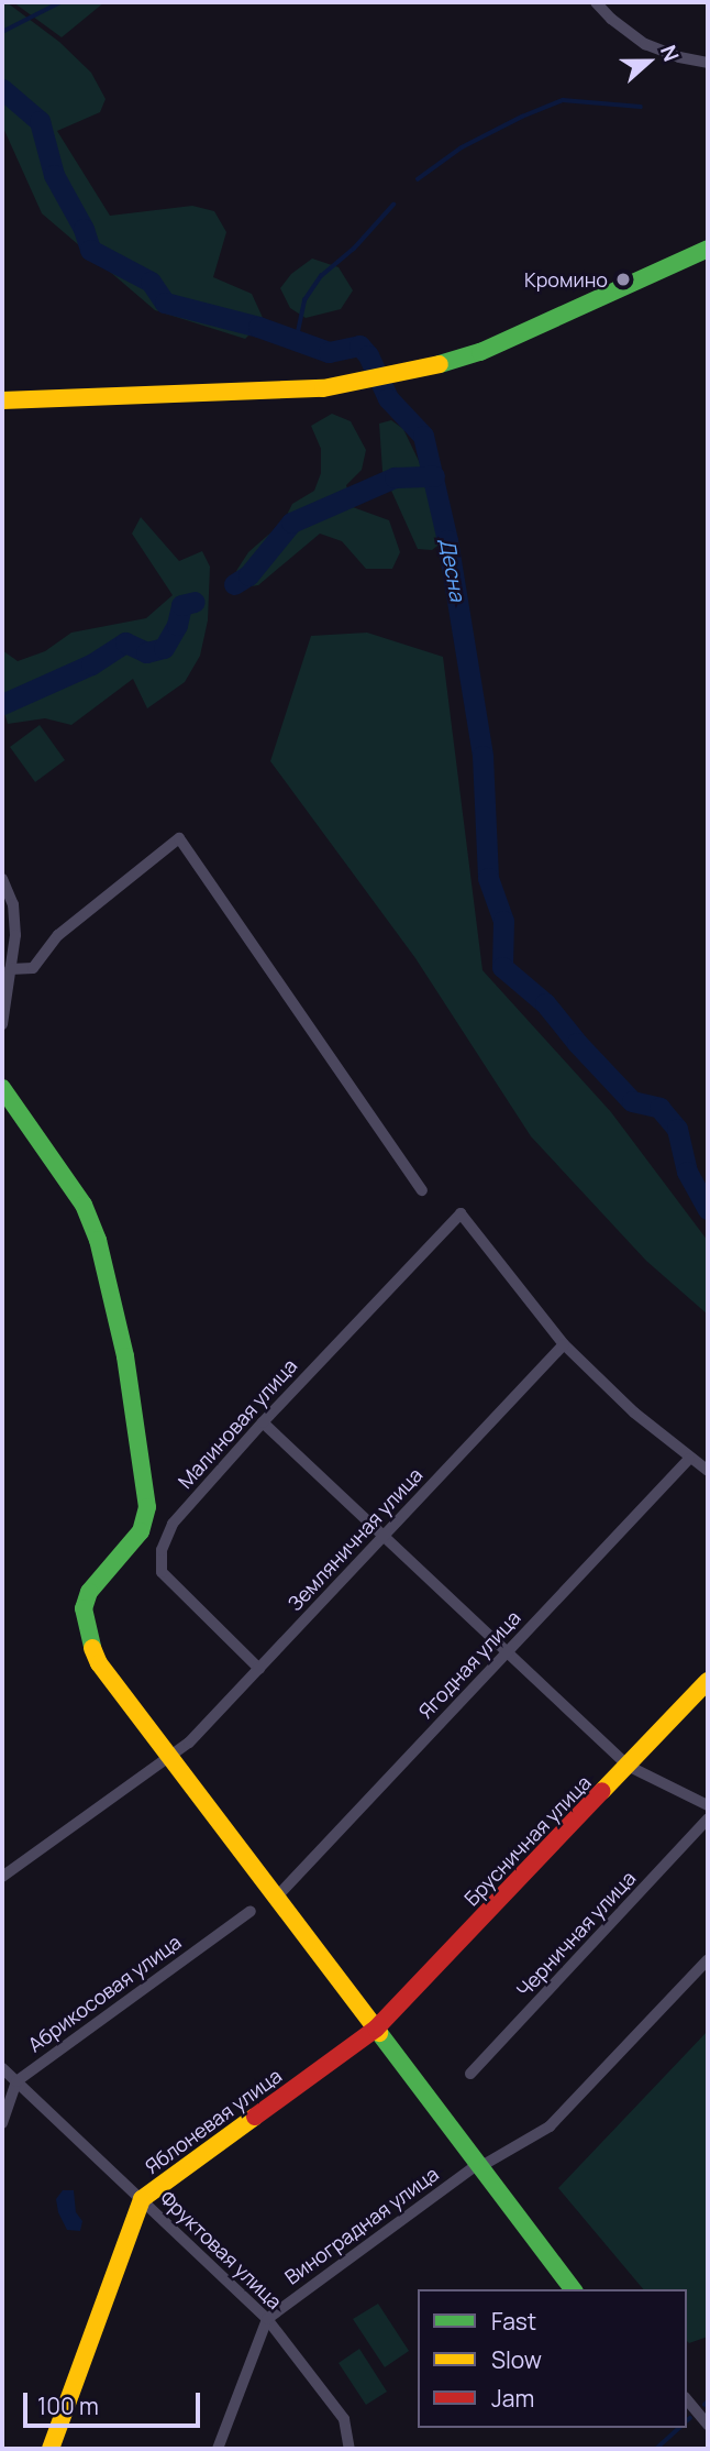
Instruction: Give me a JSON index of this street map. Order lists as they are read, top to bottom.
{
  "streets": {
    "street": [
      "Малиновая улица",
      "Земляничная улица",
      "Ягодная улица",
      "Брусничная улица",
      "Черничная улица",
      "Абрикосовая улица",
      "Яблоневая улица",
      "Виноградная улица",
      "Фруктовая улица"
    ]
  },
  "crossings": [
    ["Малиновая улица", "Земляничная улица"],
    ["Брусничная улица", "Яблоневая улица"],
    ["Абрикосовая улица", "Фруктовая улица"],
    ["Яблоневая улица", "Фруктовая улица"],
    ["Виноградная улица", "Фруктовая улица"]
  ],
  "water": ["Десна"],
  "places": ["Кромино"],
  "legend": ["Fast", "Slow", "Jam"],
  "scale_bar": "100 m",
  "north": "right"
}
